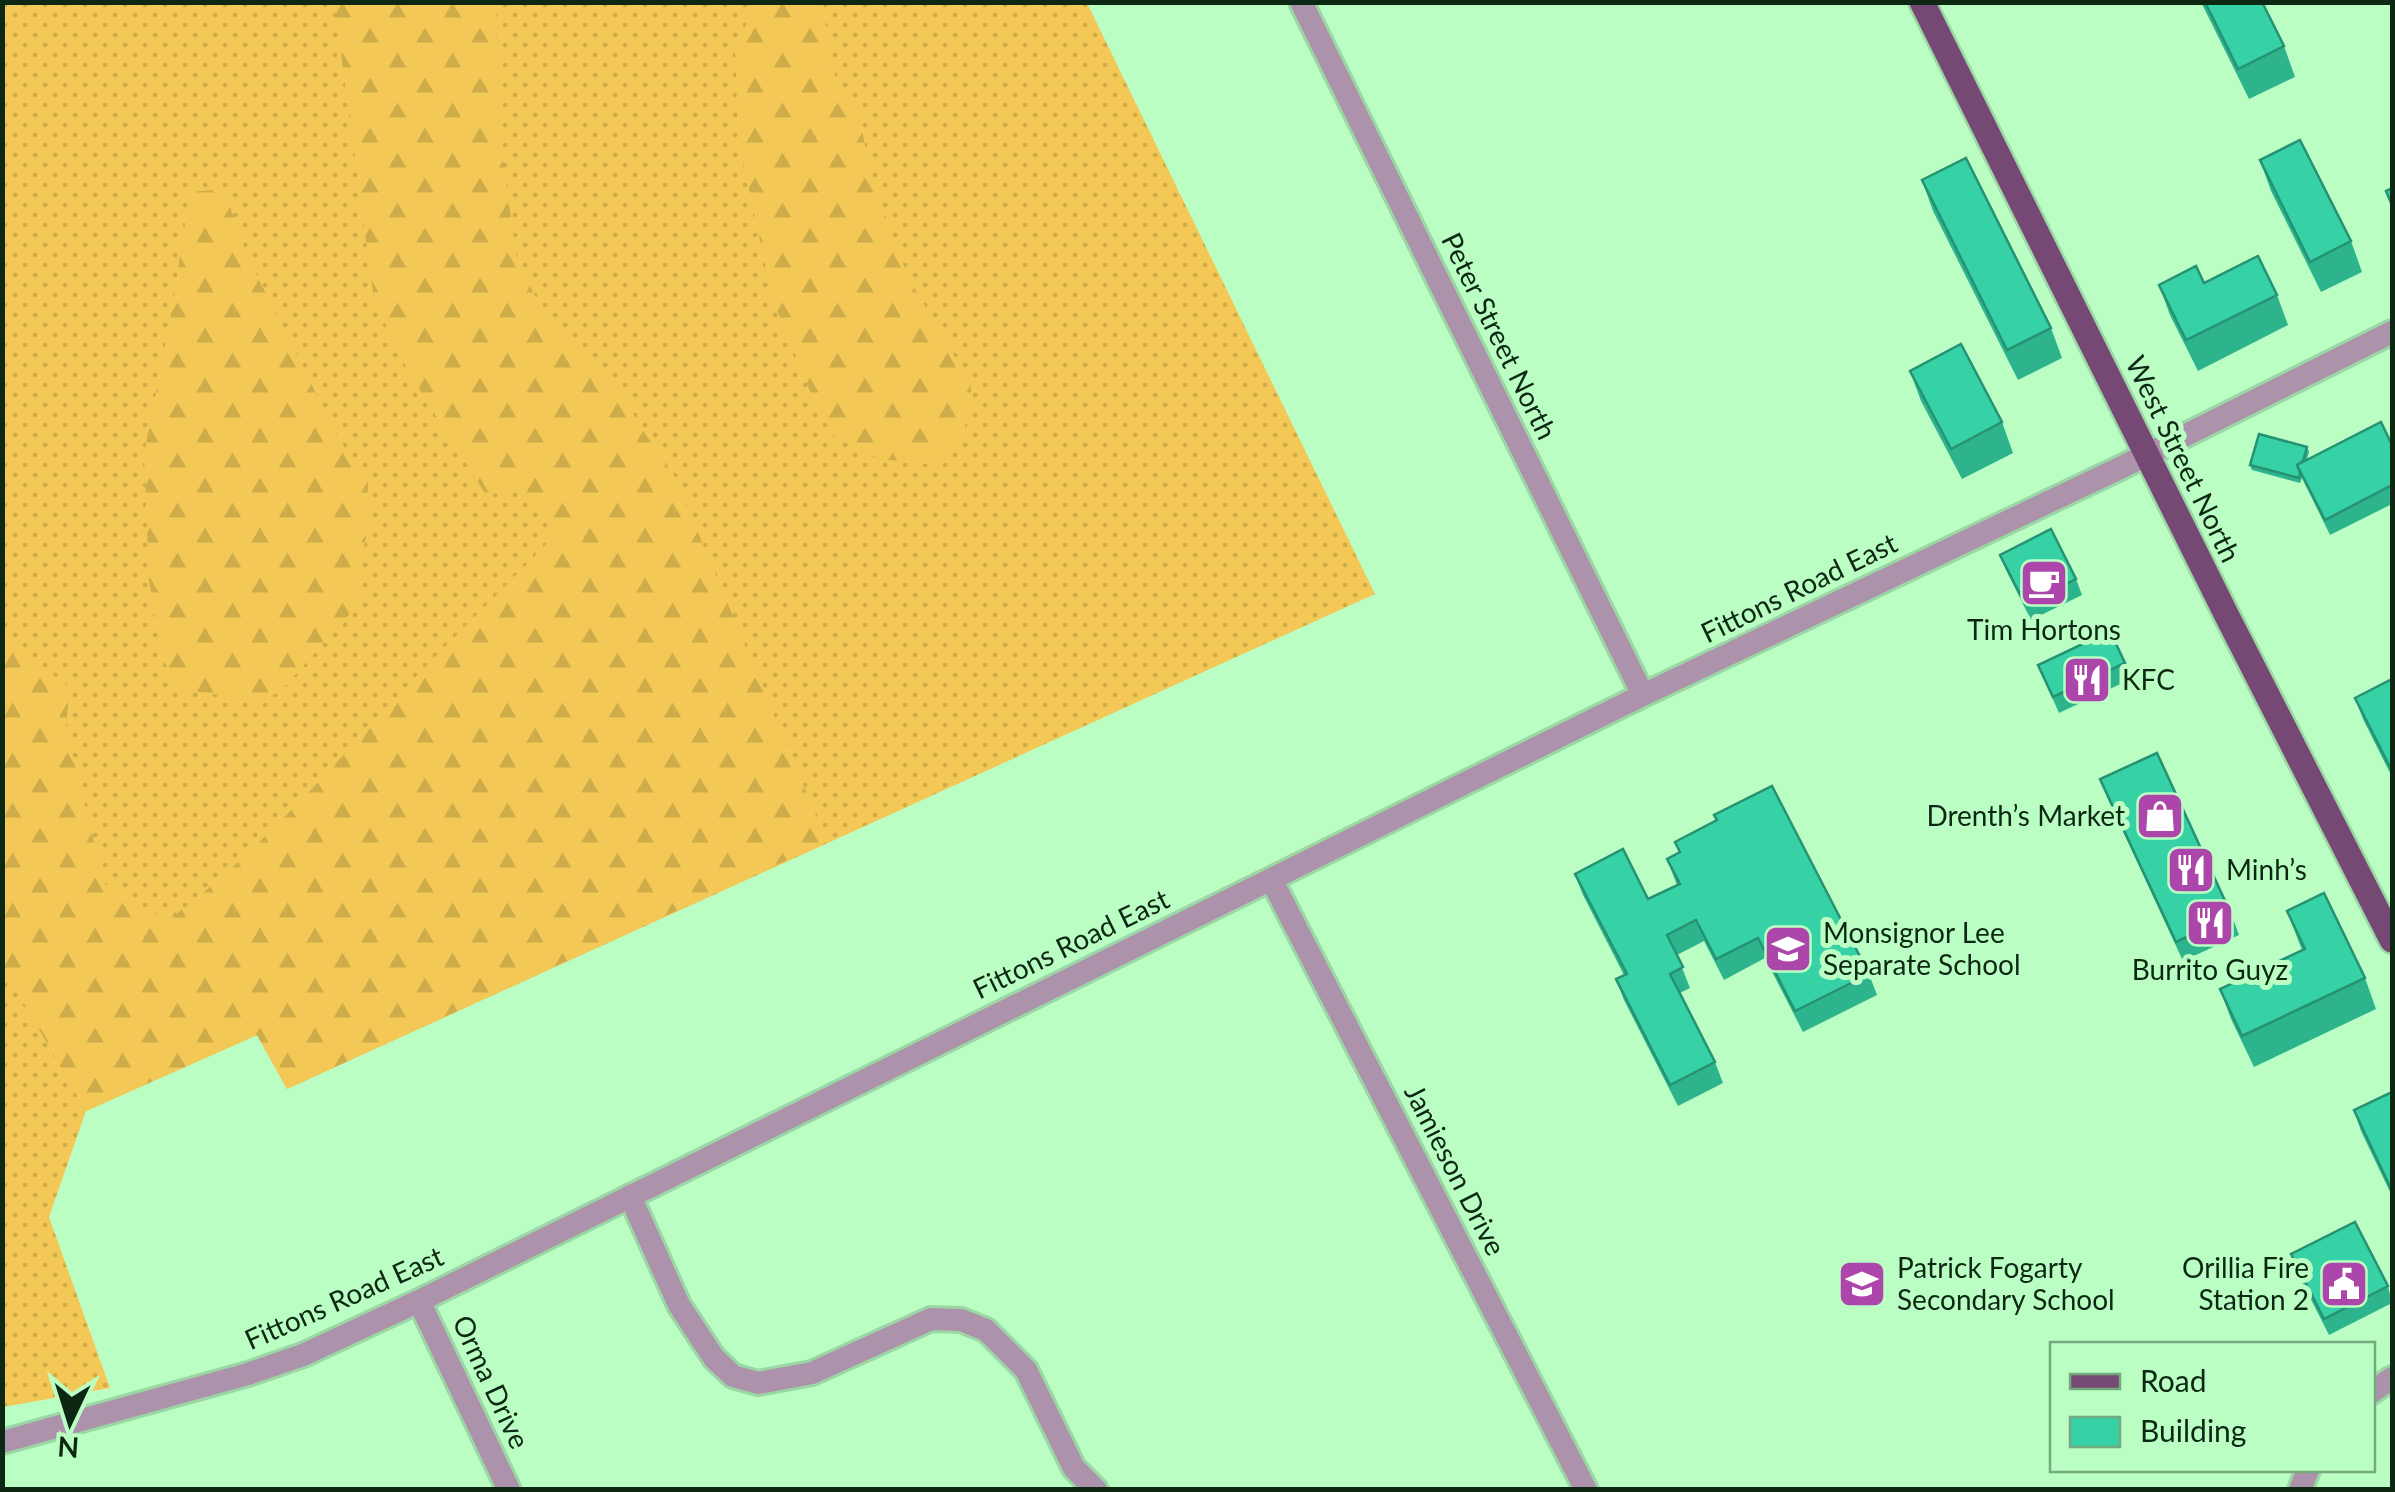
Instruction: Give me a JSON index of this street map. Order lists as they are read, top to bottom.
{
  "streets": {
    "main road": ["West Street North"],
    "street": [
      "Peter Street North",
      "Fittons Road East",
      "Jamieson Drive",
      "Orma Drive"
    ]
  },
  "crossings": [
    ["Peter Street North", "Fittons Road East"],
    ["West Street North", "Fittons Road East"],
    ["Fittons Road East", "Jamieson Drive"],
    ["Fittons Road East", "Orma Drive"]
  ],
  "places": {
    "cafe": ["Tim Hortons"],
    "restaurant": ["KFC", "Minh’s", "Burrito Guyz"],
    "shop": ["Drenth’s Market"],
    "school or university": ["Monsignor Lee Separate School", "Patrick Fogarty Secondary School"],
    "public building": ["Orillia Fire Station 2"]
  },
  "legend": ["Road", "Building"],
  "north": "bottom"
}
